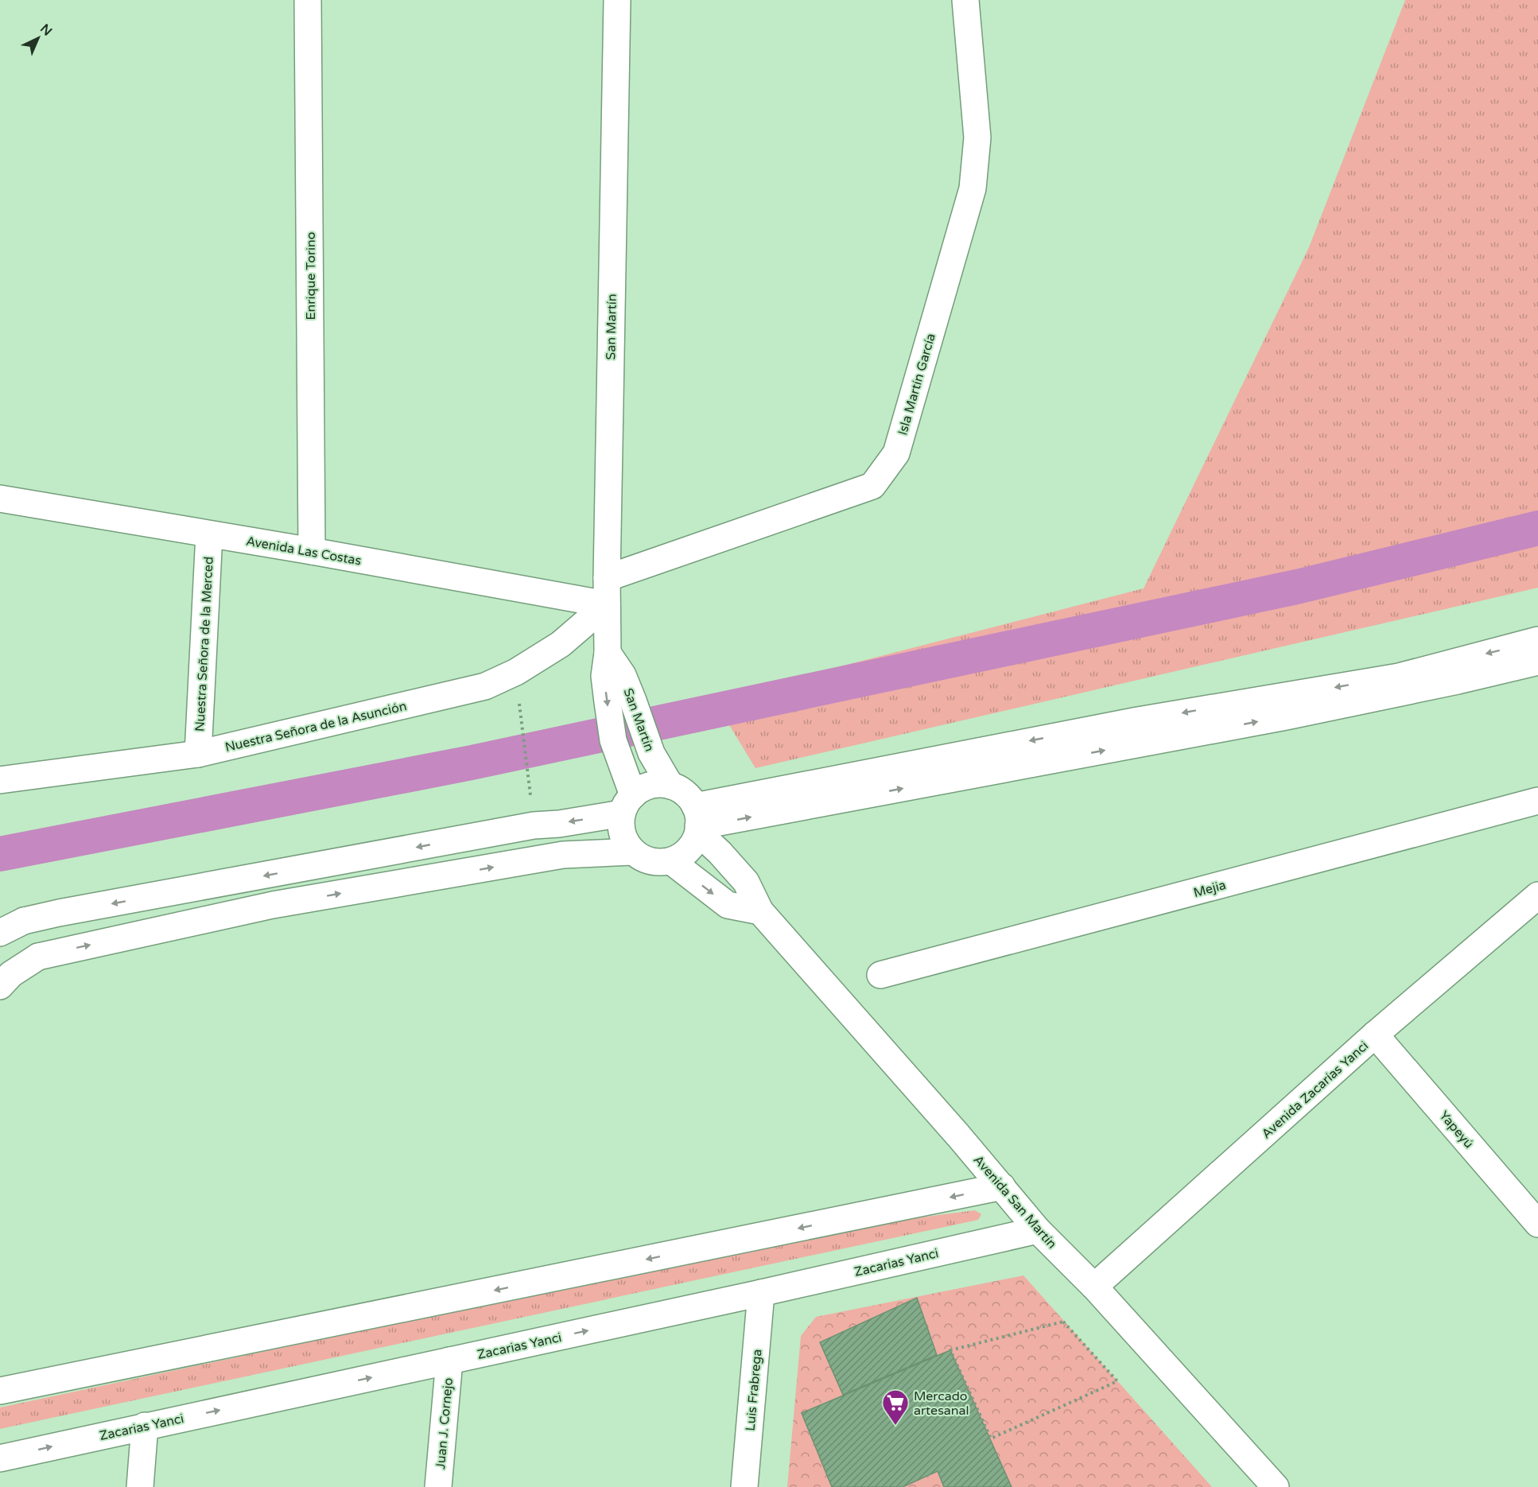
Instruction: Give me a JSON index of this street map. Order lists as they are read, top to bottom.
{
  "streets": {
    "street": [
      "Enrique Torino",
      "San Martín",
      "Isla Martín García",
      "Avenida Las Costas",
      "Nuestra Señora de la Merced",
      "Nuestra Señora de la Asunción",
      "Mejia",
      "Avenida Zacarías Yanci",
      "Yapeyú",
      "Avenida San Martín",
      "Zacarias Yanci",
      "Luis Frabrega",
      "Juan J. Cornejo"
    ]
  },
  "crossings": [
    ["Enrique Torino", "Avenida Las Costas"],
    ["San Martín", "Isla Martín García"],
    ["San Martín", "Avenida Las Costas"],
    ["San Martín", "Nuestra Señora de la Asunción"],
    ["San Martín", "Avenida San Martín"],
    ["Avenida Las Costas", "Nuestra Señora de la Merced"],
    ["Avenida Las Costas", "Nuestra Señora de la Asunción"],
    ["Nuestra Señora de la Merced", "Nuestra Señora de la Asunción"],
    ["Avenida Zacarías Yanci", "Yapeyú"],
    ["Avenida Zacarías Yanci", "Avenida San Martín"],
    ["Avenida San Martín", "Zacarias Yanci"],
    ["Zacarias Yanci", "Luis Frabrega"],
    ["Zacarias Yanci", "Juan J. Cornejo"]
  ],
  "places": {
    "supermarket": ["Mercado artesanal"]
  },
  "north": "top right"
}
